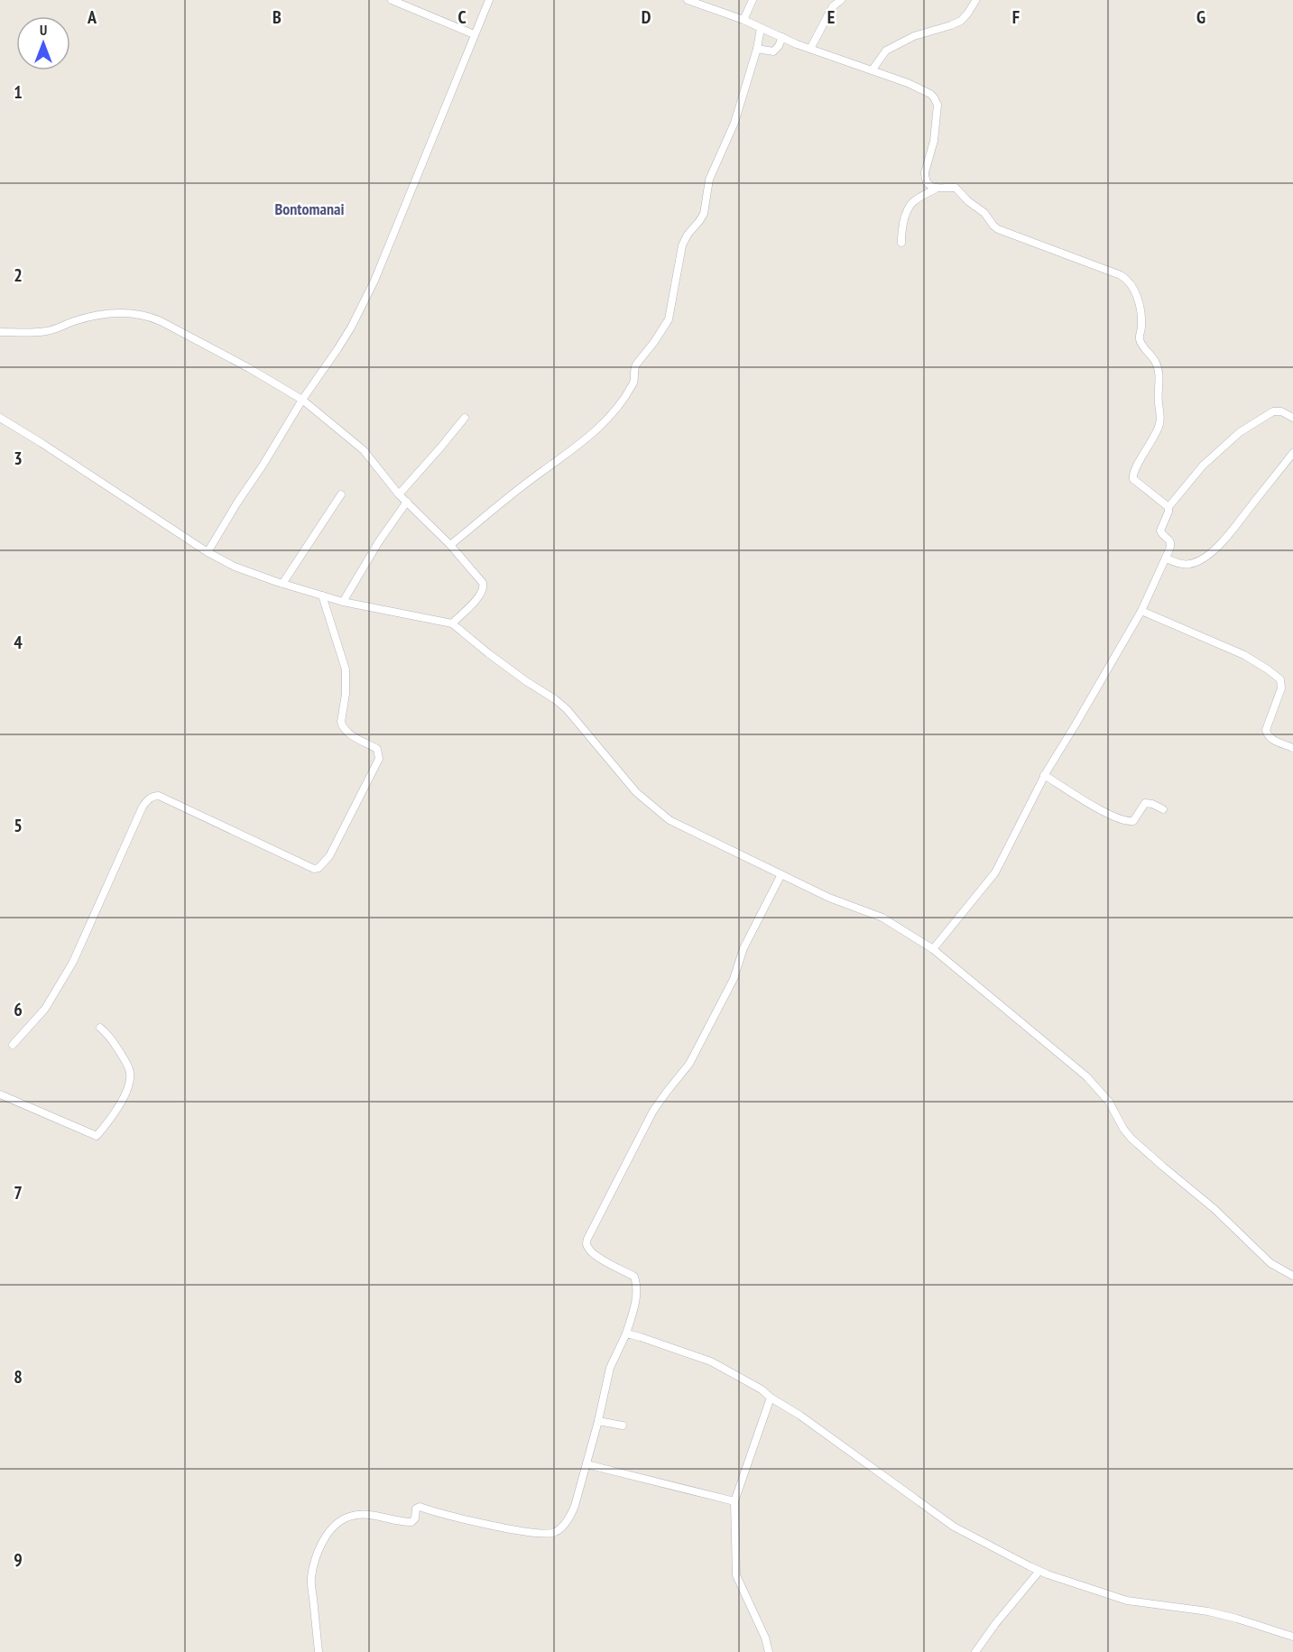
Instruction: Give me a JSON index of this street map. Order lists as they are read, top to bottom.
{
  "districts": ["Bontomanai"],
  "north": "top",
  "grid": {
    "columns": [
      "A",
      "B",
      "C",
      "D",
      "E",
      "F",
      "G"
    ],
    "rows": [
      "1",
      "2",
      "3",
      "4",
      "5",
      "6",
      "7",
      "8",
      "9"
    ]
  }
}
